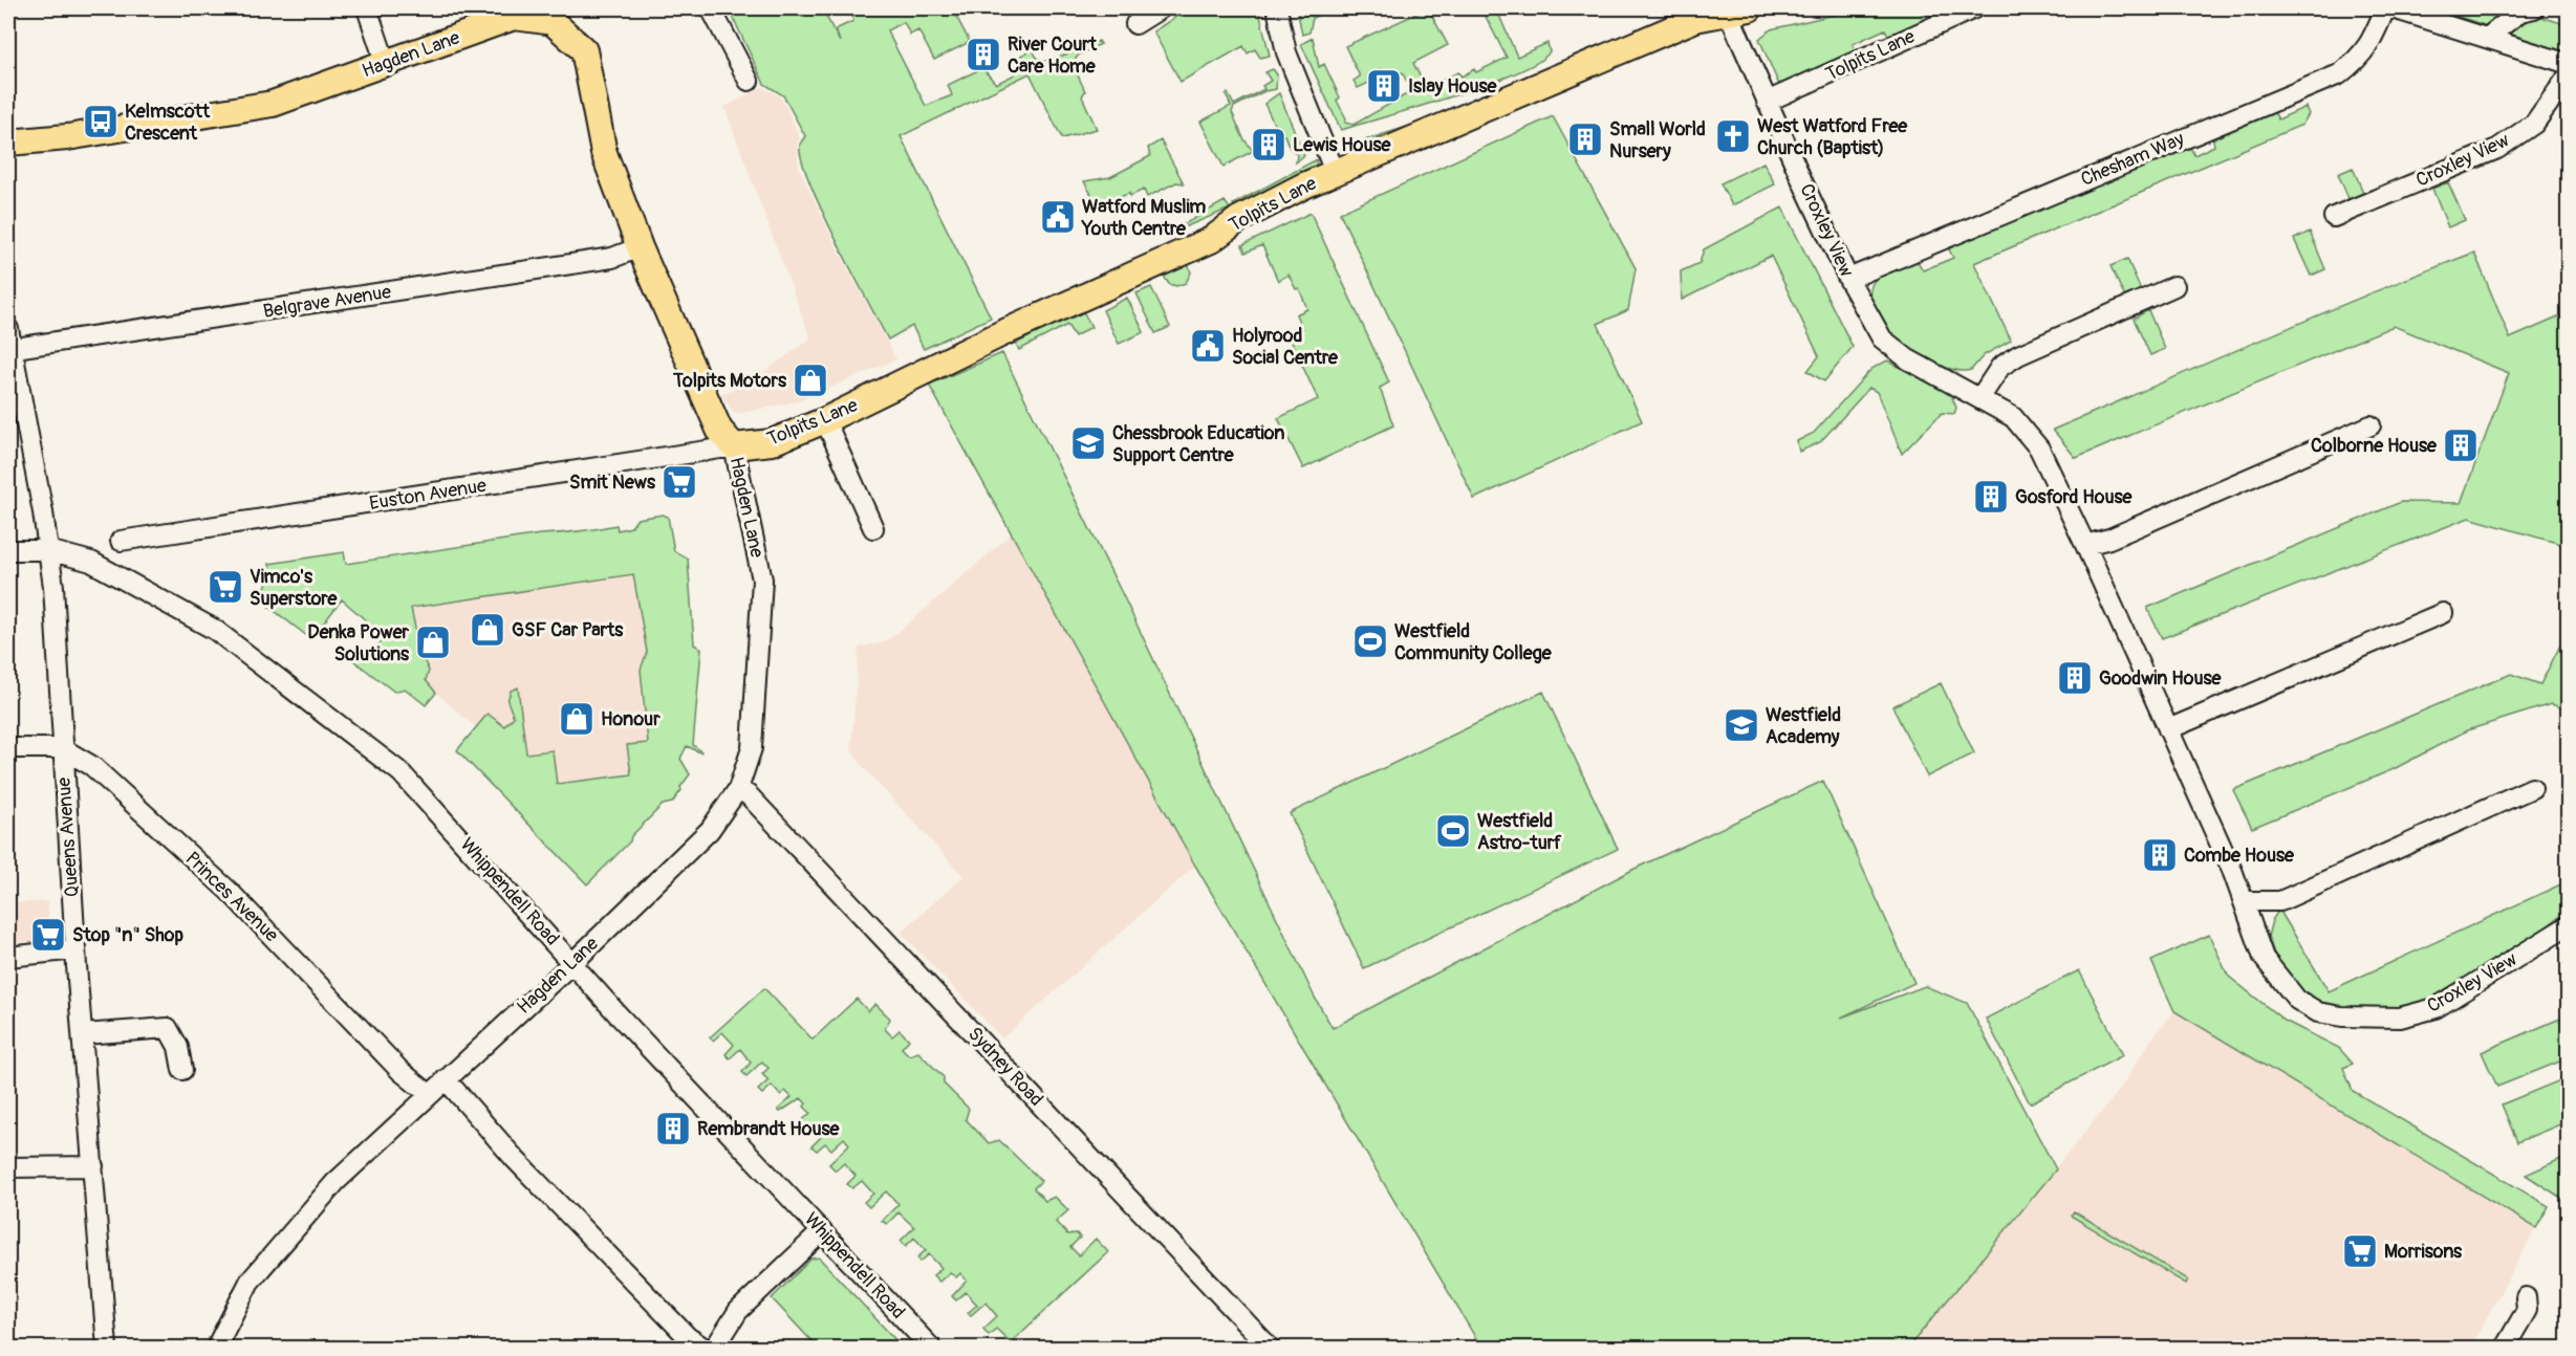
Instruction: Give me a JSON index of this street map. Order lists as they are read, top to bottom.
{
  "streets": {
    "main road": ["Hagden Lane", "Tolpits Lane"],
    "street": [
      "Chesham Way",
      "Croxley View",
      "Belgrave Avenue",
      "Euston Avenue",
      "Queens Avenue",
      "Whippendell Road",
      "Princes Avenue",
      "Sydney Road"
    ]
  },
  "crossings": [
    ["Hagden Lane", "Tolpits Lane"],
    ["Hagden Lane", "Belgrave Avenue"],
    ["Hagden Lane", "Euston Avenue"],
    ["Hagden Lane", "Whippendell Road"],
    ["Hagden Lane", "Princes Avenue"],
    ["Hagden Lane", "Sydney Road"],
    ["Tolpits Lane", "Croxley View"],
    ["Tolpits Lane", "Euston Avenue"],
    ["Chesham Way", "Croxley View"],
    ["Belgrave Avenue", "Queens Avenue"],
    ["Queens Avenue", "Whippendell Road"],
    ["Queens Avenue", "Princes Avenue"]
  ],
  "places": {
    "building": [
      "River Court Care Home",
      "Islay House",
      "Small World Nursery",
      "Lewis House",
      "Colborne House",
      "Gosford House",
      "Goodwin House",
      "Combe House",
      "Rembrandt House"
    ],
    "bus stop": ["Kelmscott Crescent"],
    "church": ["West Watford Free Church (Baptist)"],
    "public building": ["Watford Muslim Youth Centre", "Holyrood Social Centre"],
    "shop": [
      "Tolpits Motors",
      "GSF Car Parts",
      "Denka Power Solutions",
      "Honour"
    ],
    "school or university": ["Chessbrook Education Support Centre", "Westfield Academy"],
    "supermarket": [
      "Smit News",
      "Vimco's Superstore",
      "Stop \"n\" Shop",
      "Morrisons"
    ],
    "sports": ["Westfield Community College", "Westfield Astro-turf"]
  }
}
